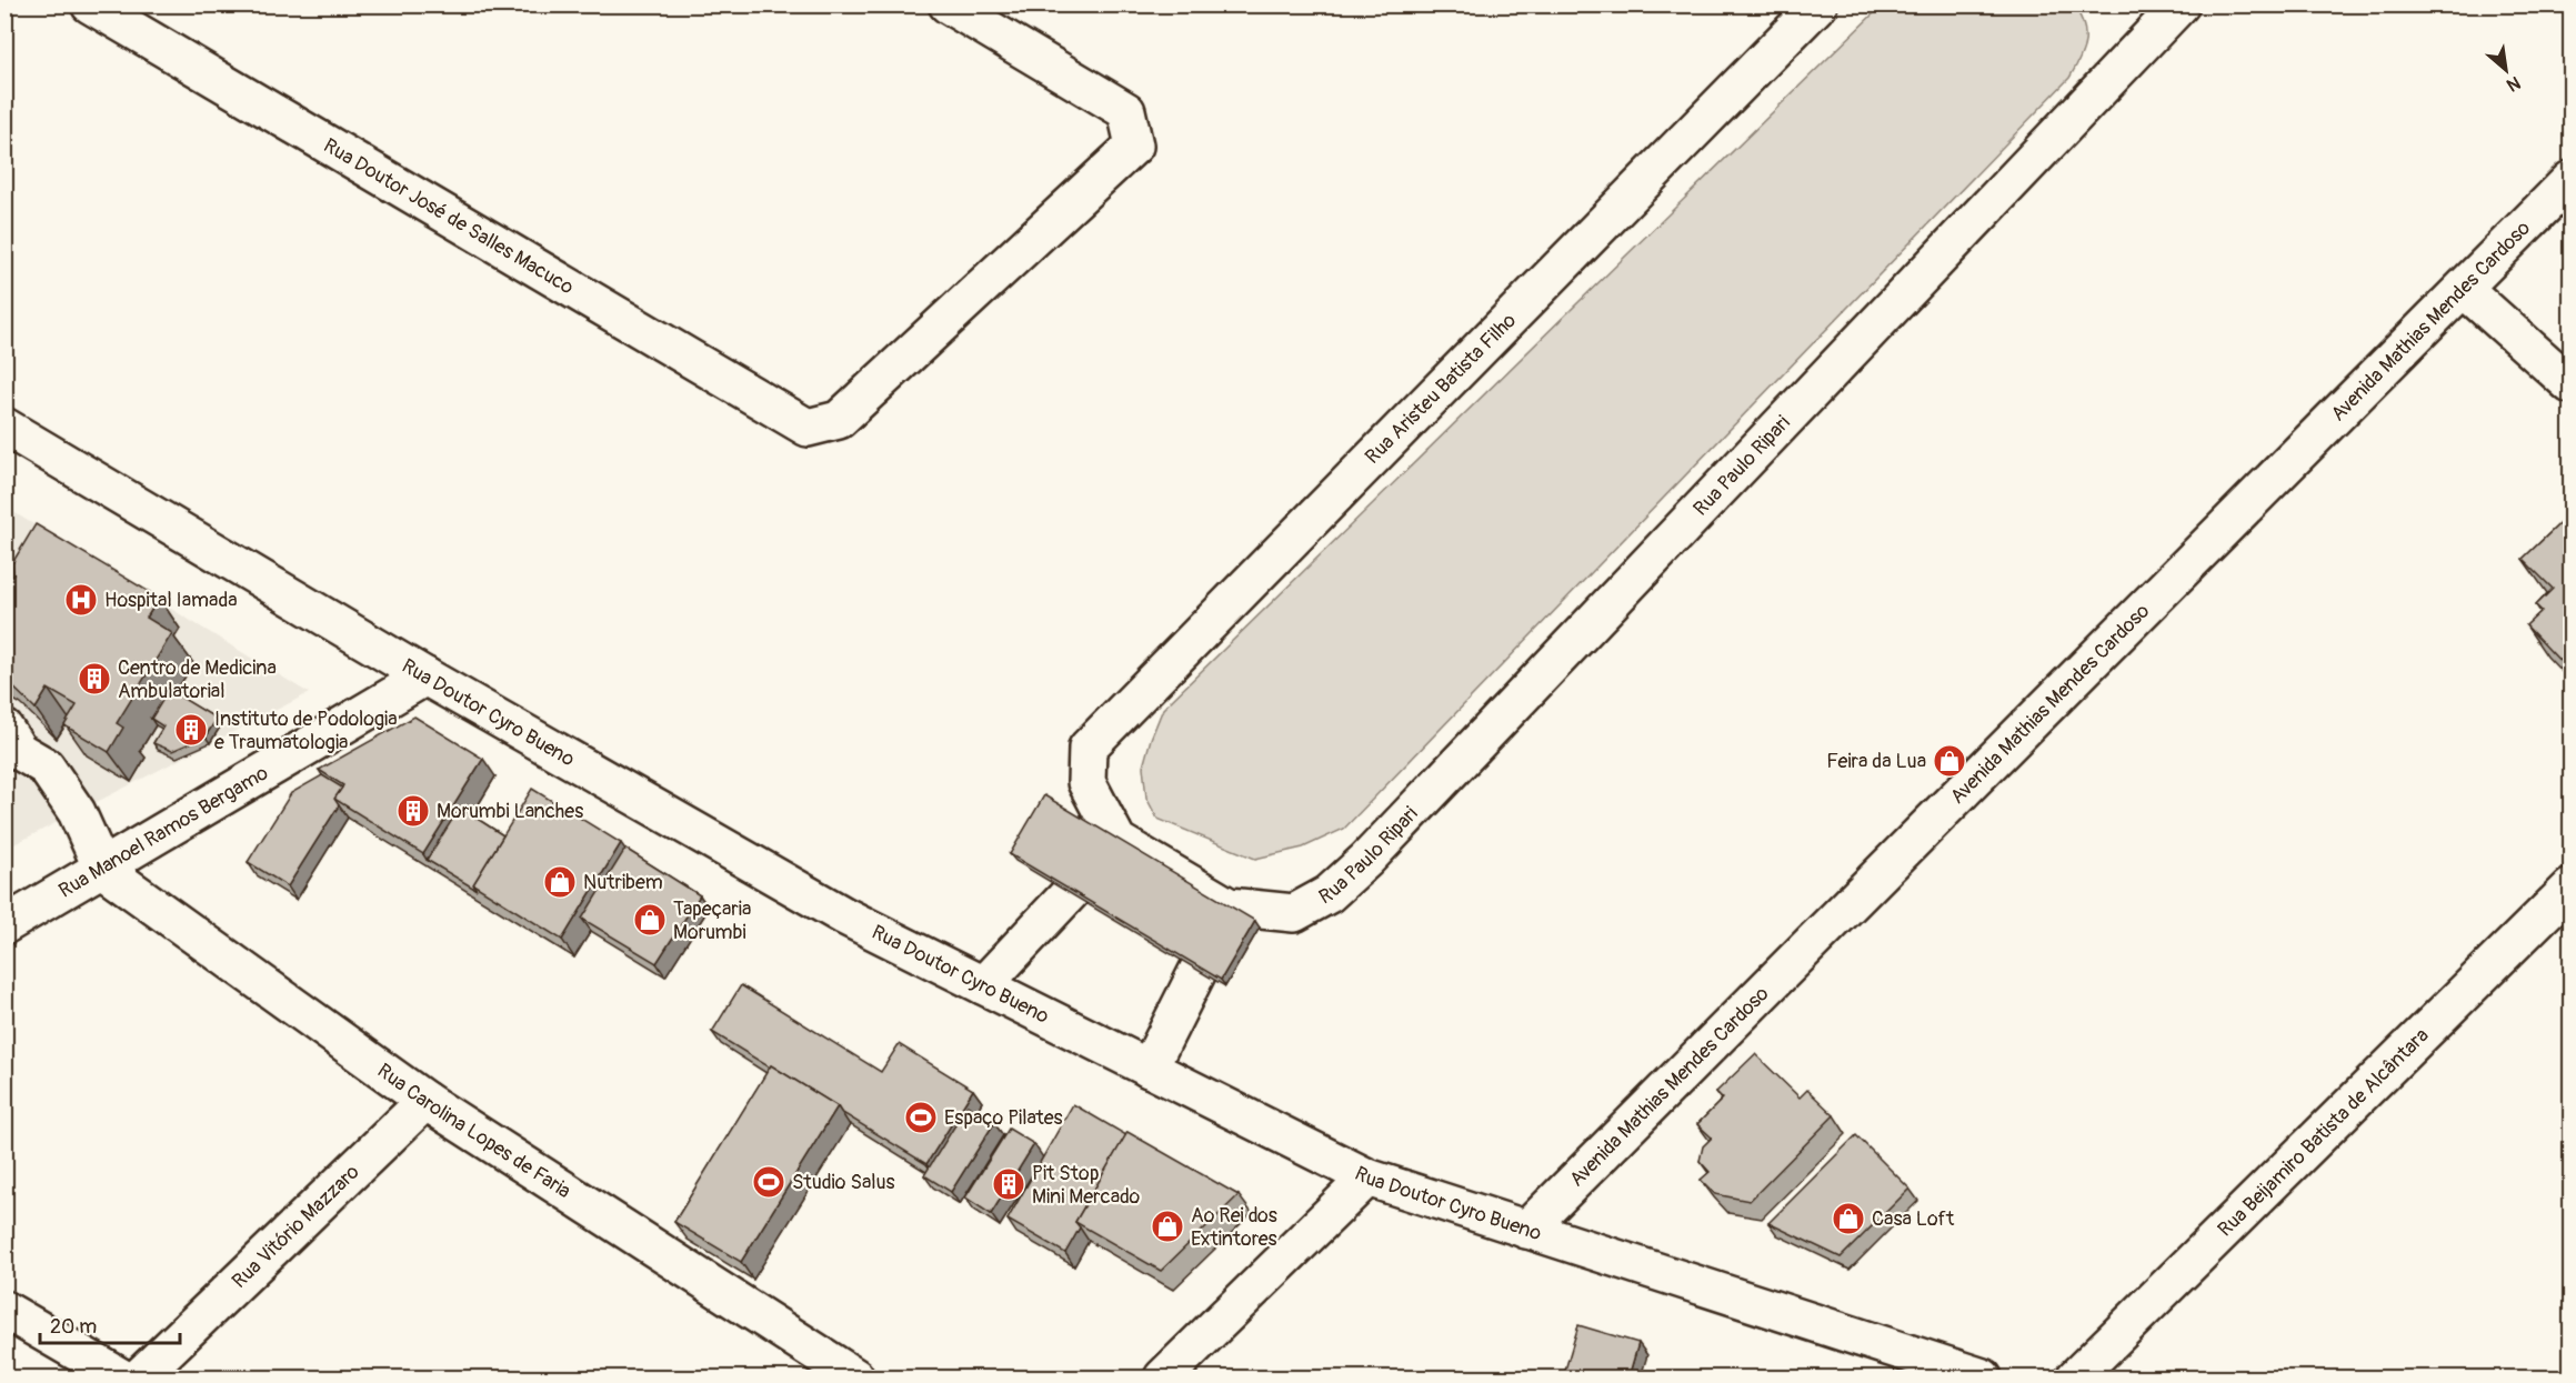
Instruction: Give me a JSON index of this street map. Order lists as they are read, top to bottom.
{
  "streets": {
    "street": [
      "Rua Doutor José de Salles Macuco",
      "Avenida Mathias Mendes Cardoso",
      "Rua Aristeu Batista Filho",
      "Rua Paulo Ripari",
      "Rua Doutor Cyro Bueno",
      "Rua Manoel Ramos Bergamo",
      "Rua Carolina Lopes de Faria",
      "Rua Beijamiro Batista de Alcântara",
      "Rua Vitório Mazzaro"
    ]
  },
  "crossings": [
    ["Avenida Mathias Mendes Cardoso", "Rua Doutor Cyro Bueno"],
    ["Rua Doutor Cyro Bueno", "Rua Manoel Ramos Bergamo"],
    ["Rua Manoel Ramos Bergamo", "Rua Carolina Lopes de Faria"],
    ["Rua Carolina Lopes de Faria", "Rua Vitório Mazzaro"]
  ],
  "places": {
    "hospital": ["Hospital Iamada"],
    "building": [
      "Centro de Medicina Ambulatorial",
      "Instituto de Podologia e Traumatologia",
      "Morumbi Lanches",
      "Pit Stop Mini Mercado"
    ],
    "shop": [
      "Feira da Lua",
      "Nutribem",
      "Tapeçaria Morumbi",
      "Casa Loft",
      "Ao Rei dos Extintores"
    ],
    "sports": ["Espaço Pilates", "Studio Salus"]
  },
  "scale_bar": "20 m",
  "north": "bottom right"
}
